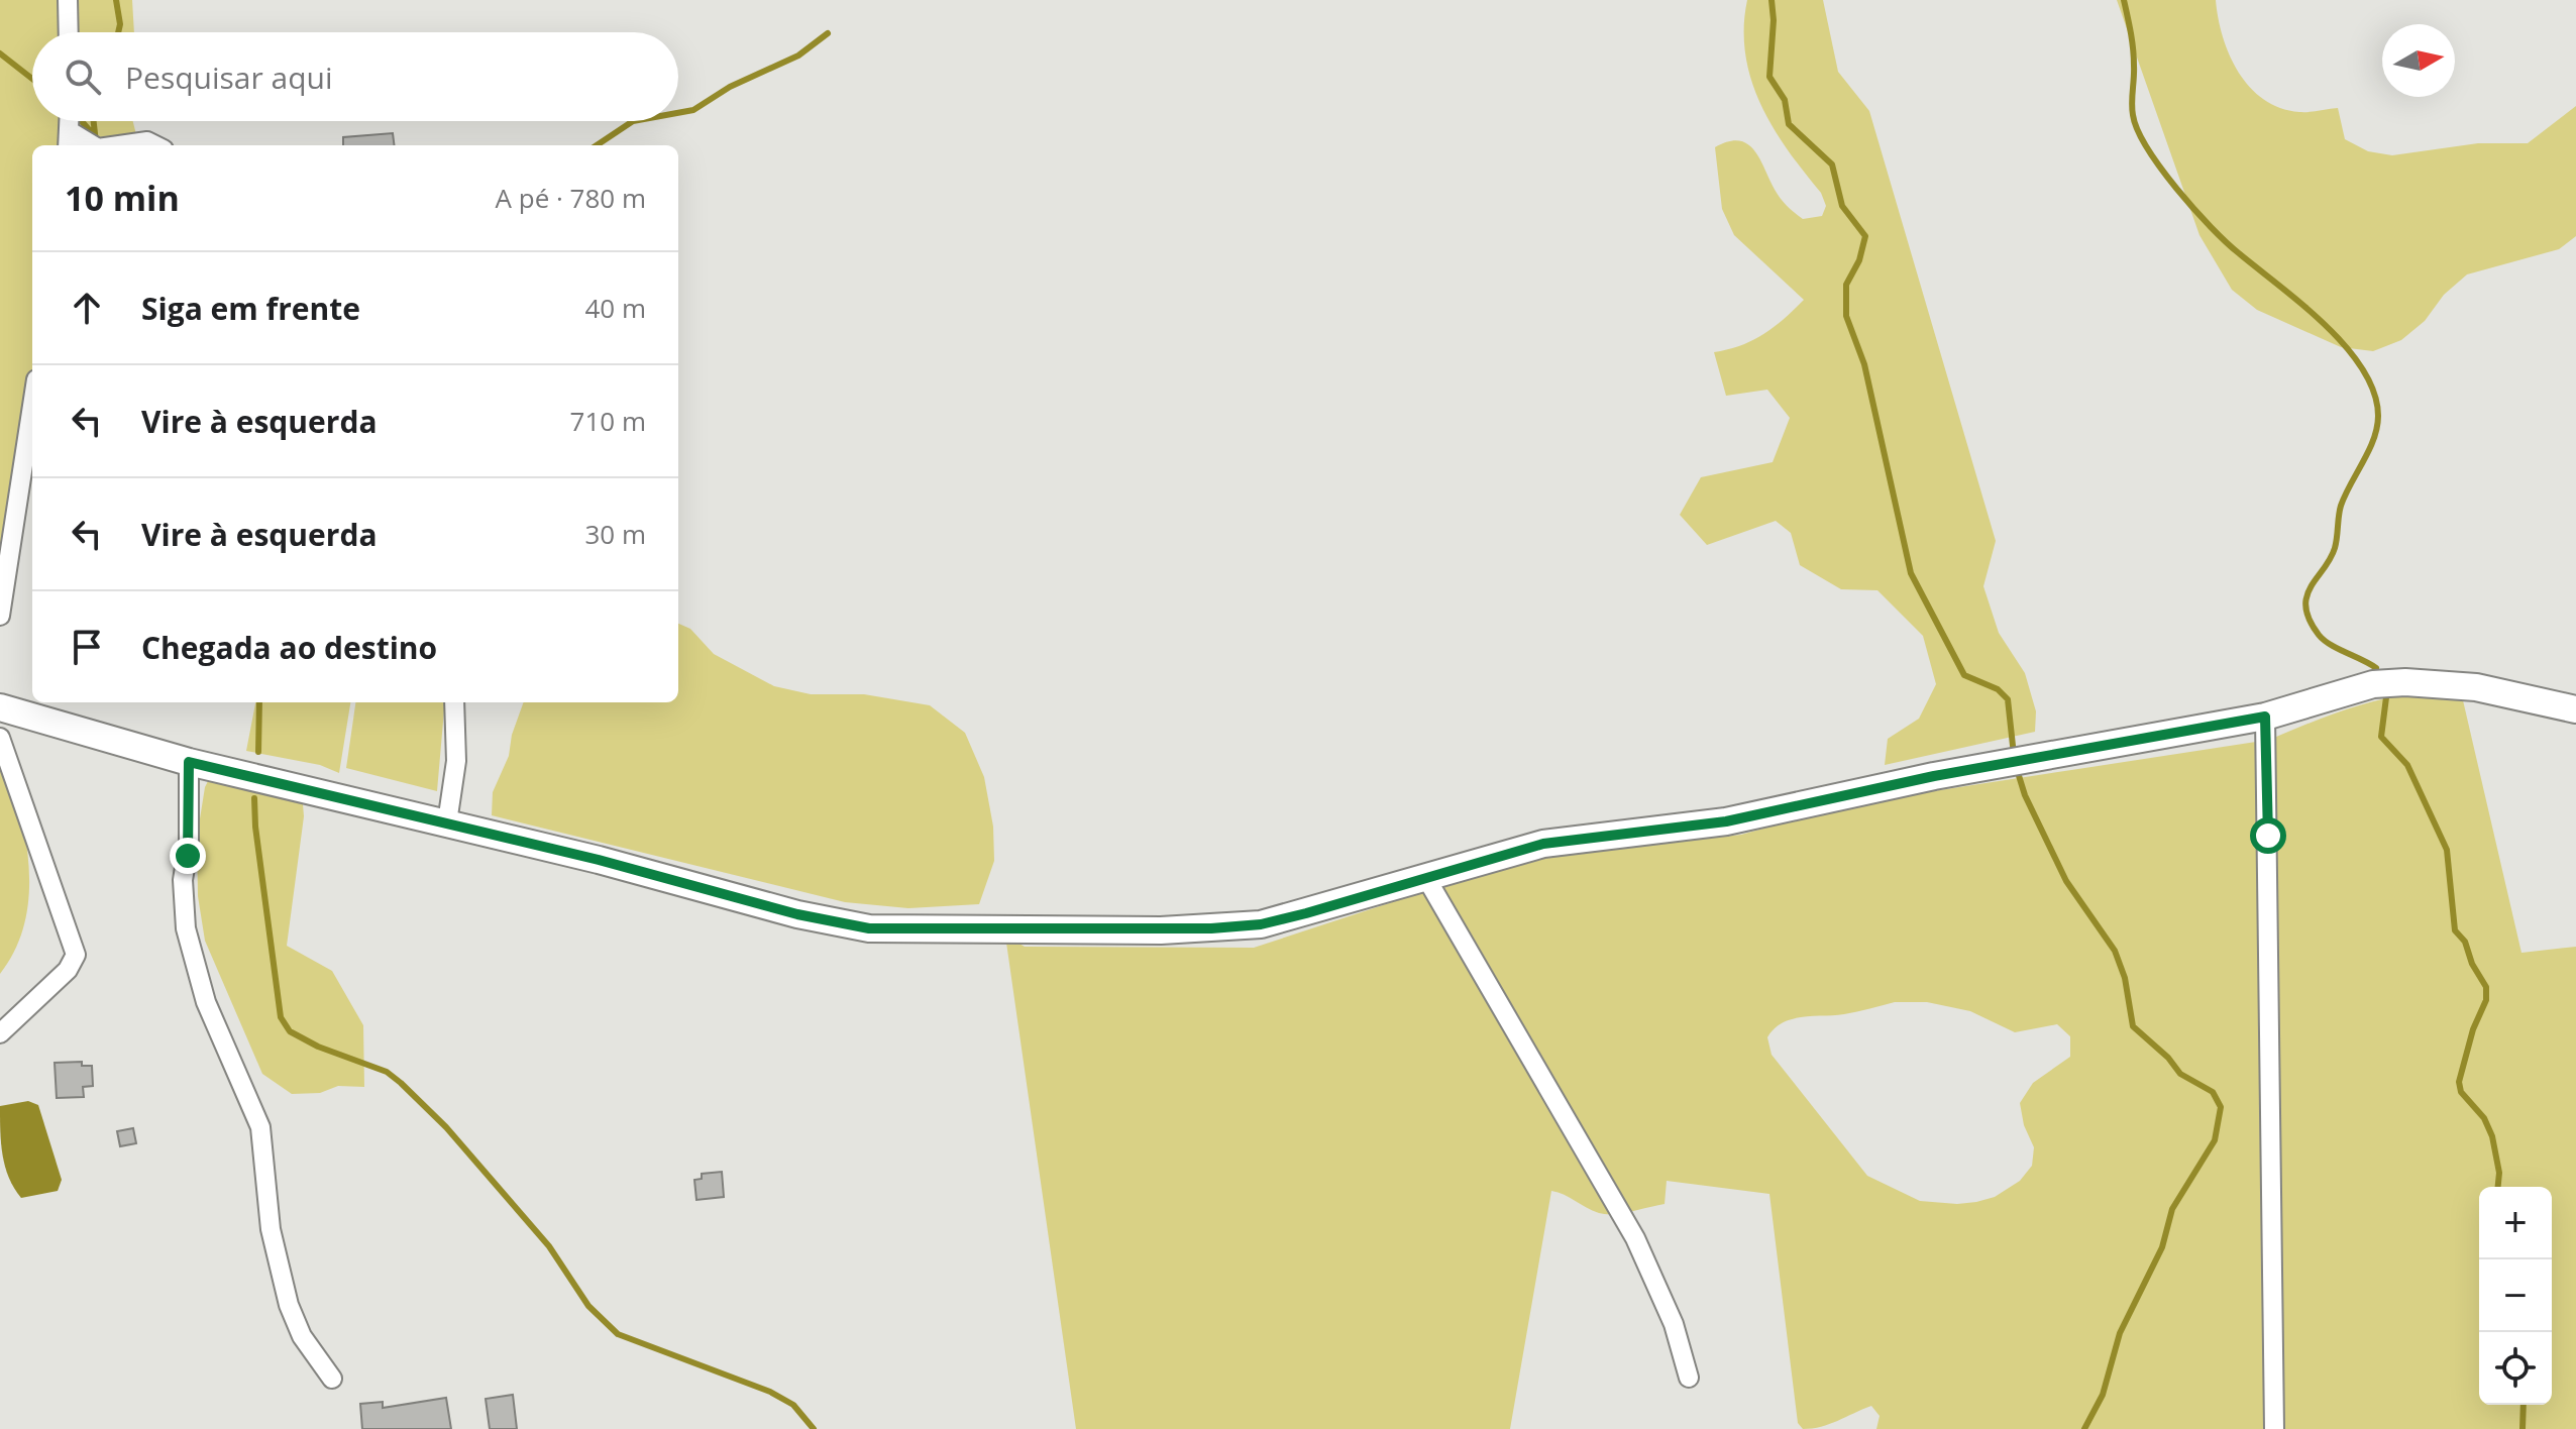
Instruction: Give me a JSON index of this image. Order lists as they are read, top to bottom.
{
  "north": "right",
  "page": {
    "search": "Pesquisar aqui",
    "heading": ["10 min", "A pé · 780 m"],
    "list": [
      ["Siga em frente", "40 m"],
      ["Vire à esquerda", "710 m"],
      ["Vire à esquerda", "30 m"],
      "Chegada ao destino"
    ],
    "map_buttons": ["+", "−"]
  }
}
